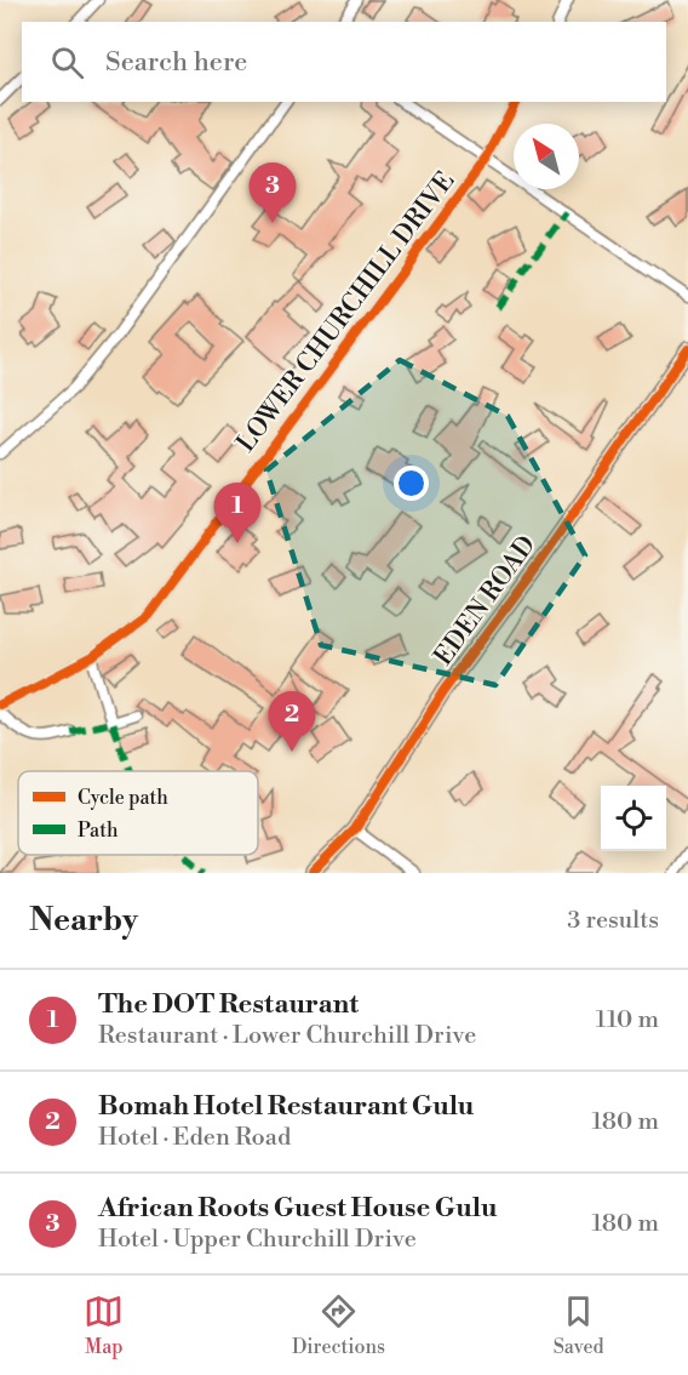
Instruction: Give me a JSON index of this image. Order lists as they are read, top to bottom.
{
  "streets": {
    "street": ["LOWER CHURCHILL DRIVE", "EDEN ROAD"]
  },
  "legend": ["Cycle path", "Path"],
  "north": "top left",
  "page": {
    "search": "Search here",
    "pins": ["3", "1", "2"],
    "heading": ["Nearby", "3 results"],
    "list": [
      {
        "mark": "1",
        "name": "The DOT Restaurant",
        "note": "Restaurant · Lower Churchill Drive",
        "value": "110 m"
      },
      {
        "mark": "2",
        "name": "Bomah Hotel Restaurant Gulu",
        "note": "Hotel · Eden Road",
        "value": "180 m"
      },
      {
        "mark": "3",
        "name": "African Roots Guest House Gulu",
        "note": "Hotel · Upper Churchill Drive",
        "value": "180 m"
      }
    ],
    "nav": ["Map", "Directions", "Saved"]
  }
}
